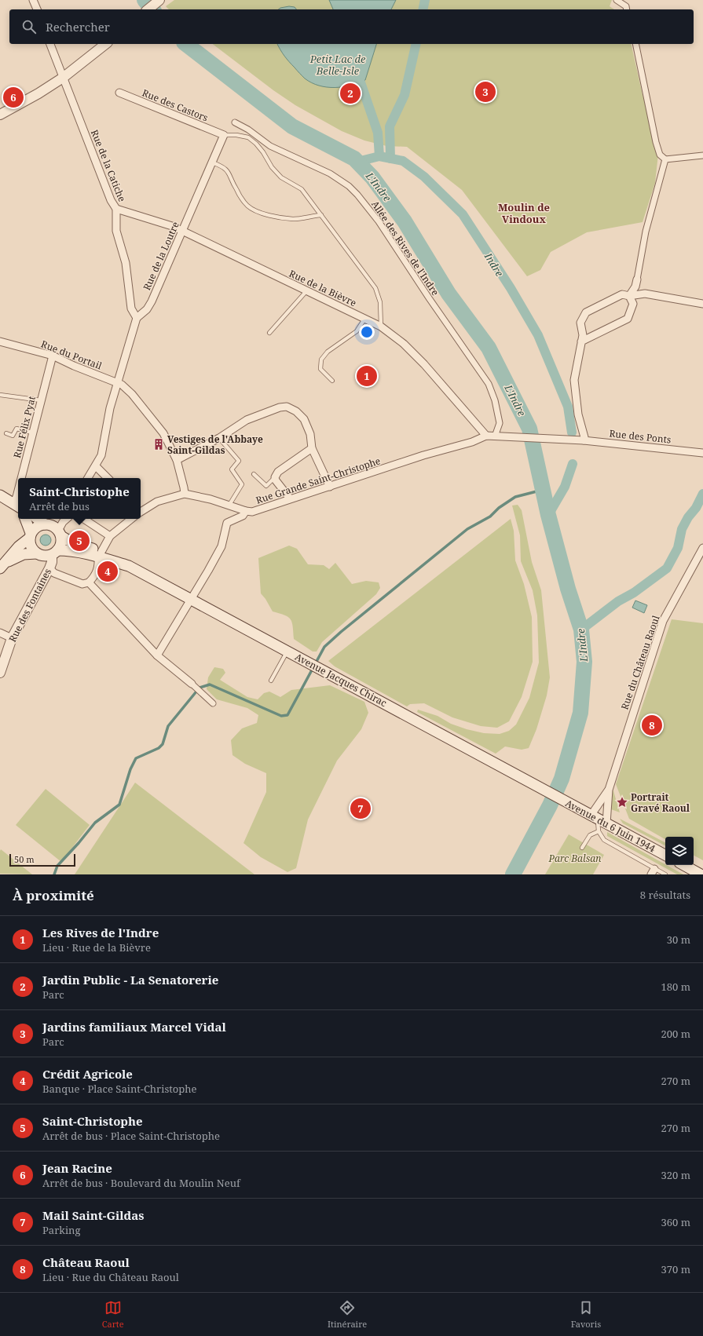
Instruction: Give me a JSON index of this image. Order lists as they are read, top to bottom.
{
  "streets": {
    "main road": ["Avenue Jacques Chirac", "Avenue du 6 Juin 1944"],
    "street": [
      "Rue des Castors",
      "Rue de la Catiche",
      "Allée des Rives de l'Indre",
      "Rue de la Loutre",
      "Rue de la Bièvre",
      "Rue du Portail",
      "Rue Félix Pyat",
      "Rue des Ponts",
      "Rue Grande Saint-Christophe",
      "Rue des Fontaines",
      "Rue du Château Raoul"
    ]
  },
  "crossings": [
    ["Rue des Castors", "Rue de la Loutre"],
    ["Rue de la Catiche", "Rue de la Loutre"],
    ["Rue de la Catiche", "Rue de la Bièvre"],
    ["Allée des Rives de l'Indre", "Rue des Ponts"],
    ["Rue de la Loutre", "Rue de la Bièvre"],
    ["Rue de la Bièvre", "Rue des Ponts"],
    ["Rue de la Bièvre", "Rue Grande Saint-Christophe"],
    ["Rue du Portail", "Rue Félix Pyat"],
    ["Rue du Portail", "Rue Grande Saint-Christophe"],
    ["Rue des Ponts", "Rue Grande Saint-Christophe"],
    ["Rue du Château Raoul", "Avenue du 6 Juin 1944"],
    ["Avenue Jacques Chirac", "Avenue du 6 Juin 1944"]
  ],
  "districts": ["Moulin de Vindoux"],
  "water": ["Petit Lac de Belle-Isle", "L'Indre", "Indre"],
  "parks": ["Parc Balsan"],
  "places": {
    "building": ["Vestiges de l'Abbaye Saint-Gildas"],
    "place": ["Portrait Gravé Raoul"]
  },
  "scale_bar": "50 m",
  "page": {
    "search": "Rechercher",
    "pins": [
      "3",
      "2",
      "6",
      "1",
      "5",
      "4",
      "8",
      "7"
    ],
    "popup": ["Saint-Christophe", "Arrêt de bus"],
    "scale": "50 m",
    "heading": ["À proximité", "8 résultats"],
    "list": [
      {
        "mark": "1",
        "name": "Les Rives de l'Indre",
        "note": "Lieu · Rue de la Bièvre",
        "value": "30 m"
      },
      {
        "mark": "2",
        "name": "Jardin Public - La Senatorerie",
        "note": "Parc",
        "value": "180 m"
      },
      {
        "mark": "3",
        "name": "Jardins familiaux Marcel Vidal",
        "note": "Parc",
        "value": "200 m"
      },
      {
        "mark": "4",
        "name": "Crédit Agricole",
        "note": "Banque · Place Saint-Christophe",
        "value": "270 m"
      },
      {
        "mark": "5",
        "name": "Saint-Christophe",
        "note": "Arrêt de bus · Place Saint-Christophe",
        "value": "270 m"
      },
      {
        "mark": "6",
        "name": "Jean Racine",
        "note": "Arrêt de bus · Boulevard du Moulin Neuf",
        "value": "320 m"
      },
      {
        "mark": "7",
        "name": "Mail Saint-Gildas",
        "note": "Parking",
        "value": "360 m"
      },
      {
        "mark": "8",
        "name": "Château Raoul",
        "note": "Lieu · Rue du Château Raoul",
        "value": "370 m"
      }
    ],
    "nav": ["Carte", "Itinéraire", "Favoris"]
  }
}
